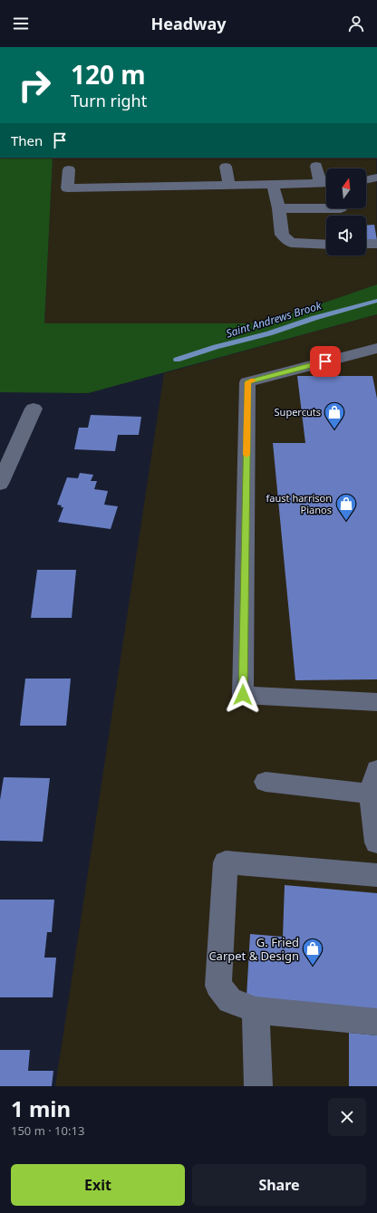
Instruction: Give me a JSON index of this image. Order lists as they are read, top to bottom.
{
  "water": ["Saint Andrews Brook"],
  "places": {
    "shop": ["Supercuts", "faust harrison Pianos", "G. Fried Carpet & Design"]
  },
  "north": "top",
  "page": {
    "header": "Headway",
    "turn": ["120 m", "Turn right"],
    "then": "Then",
    "heading": ["1 min", "150 m · 10:13"],
    "buttons": ["Exit", "Share"]
  }
}
